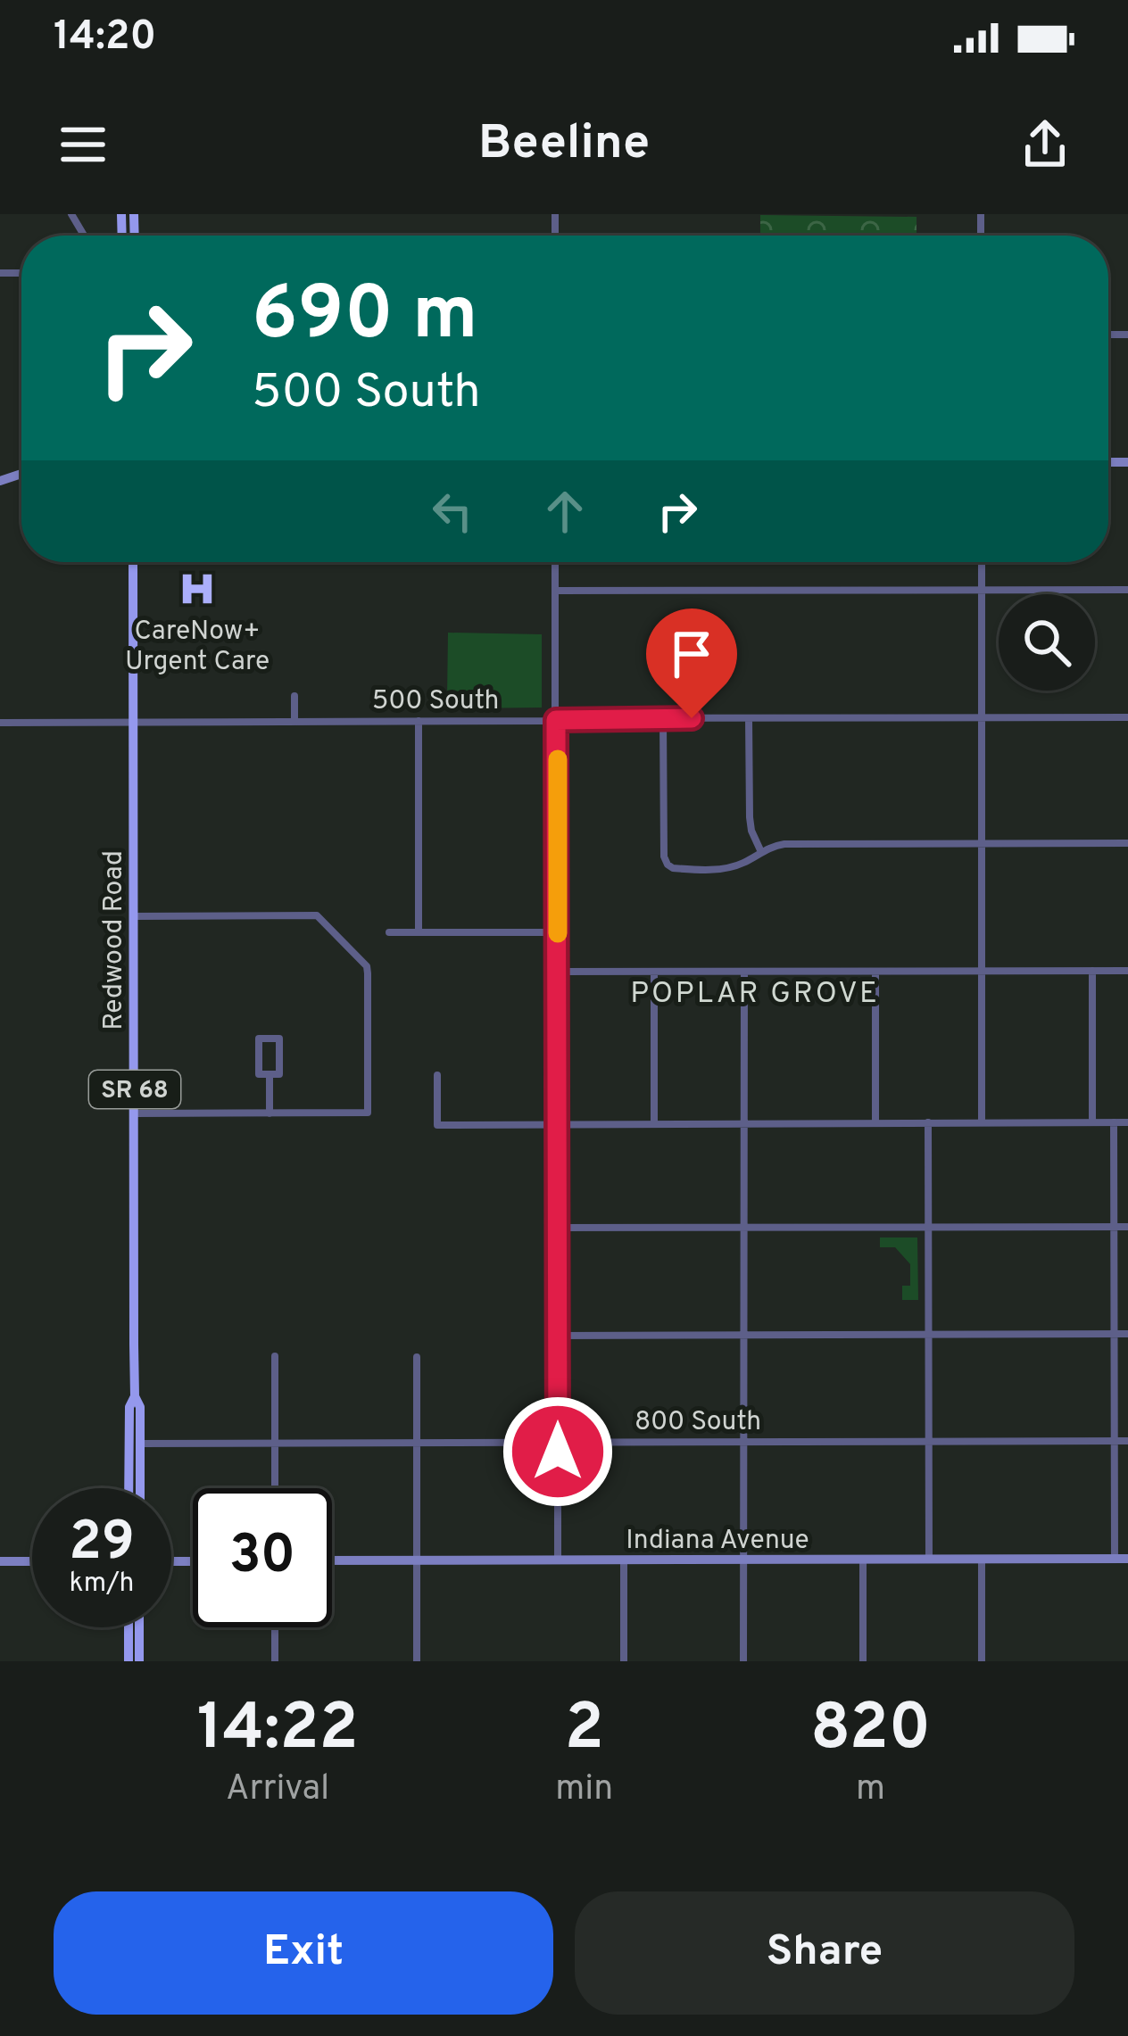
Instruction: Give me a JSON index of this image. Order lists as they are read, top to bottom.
{
  "streets": {
    "main road": ["Redwood Road", "SR 68"],
    "street": ["500 South", "800 South", "Indiana Avenue"]
  },
  "crossings": [
    ["500 South", "Redwood Road"],
    ["Redwood Road", "800 South"]
  ],
  "districts": ["POPLAR GROVE"],
  "places": {
    "hospital": ["CareNow+ Urgent Care"]
  },
  "page": {
    "status": "14:20",
    "header": "Beeline",
    "turn": ["690 m", "500 South"],
    "speed": "29 km/h",
    "limit": "30",
    "eta": [
      "14:22",
      "Arrival",
      "2",
      "min",
      "820",
      "m"
    ],
    "buttons": ["Exit", "Share"]
  }
}
